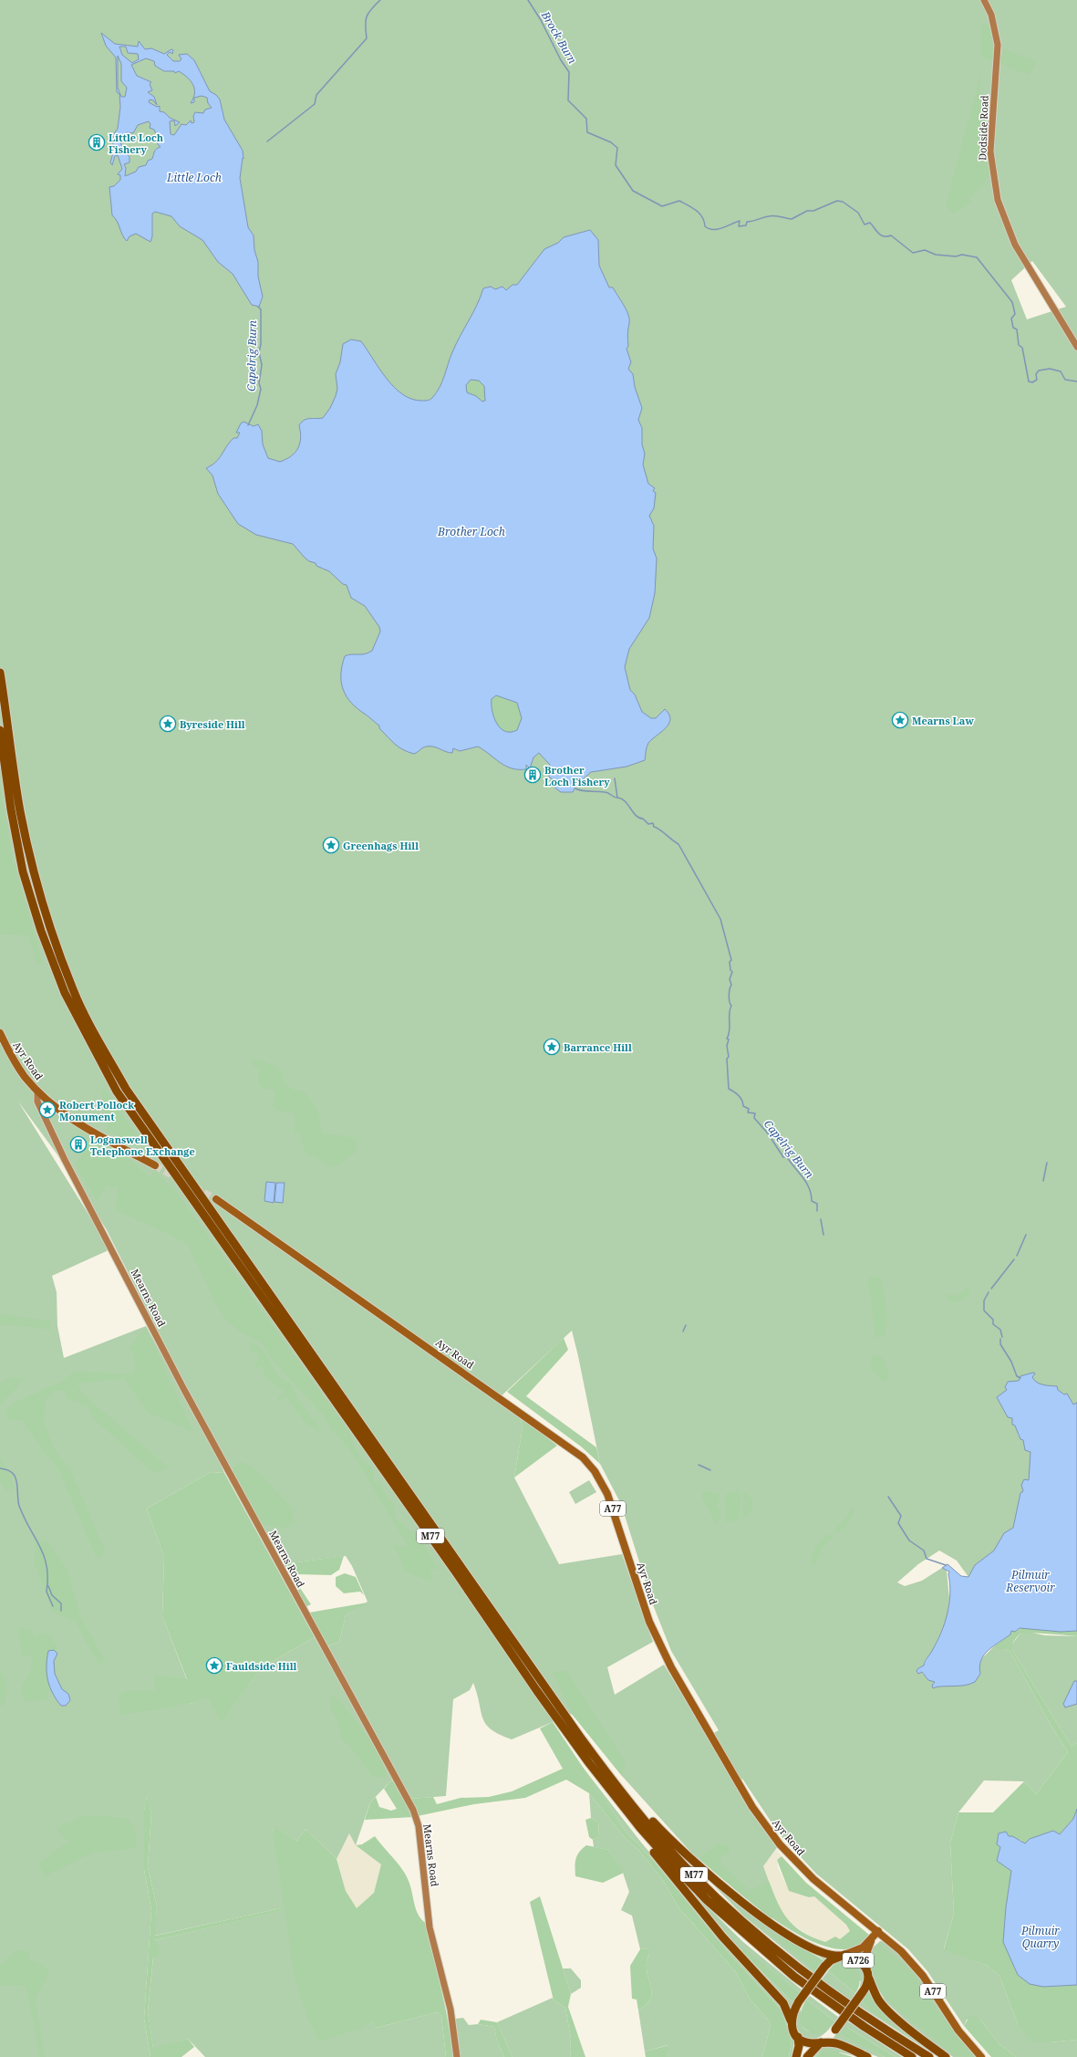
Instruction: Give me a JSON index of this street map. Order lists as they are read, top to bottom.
{
  "streets": {
    "highway": ["M77", "A726"],
    "main road": ["Ayr Road", "A77"],
    "street": ["Dodside Road", "Mearns Road"]
  },
  "crossings": [
    ["Ayr Road", "Mearns Road"],
    ["Ayr Road", "A726"]
  ],
  "water": [
    "Brock Burn",
    "Little Loch",
    "Capelrig Burn",
    "Brother Loch",
    "Pilmuir Reservoir",
    "Pilmuir Quarry"
  ],
  "places": {
    "building": ["Little Loch Fishery", "Brother Loch Fishery", "Loganswell Telephone Exchange"],
    "place": [
      "Mearns Law",
      "Byreside Hill",
      "Greenhags Hill",
      "Barrance Hill",
      "Robert Pollock Monument",
      "Fauldside Hill"
    ]
  }
}
